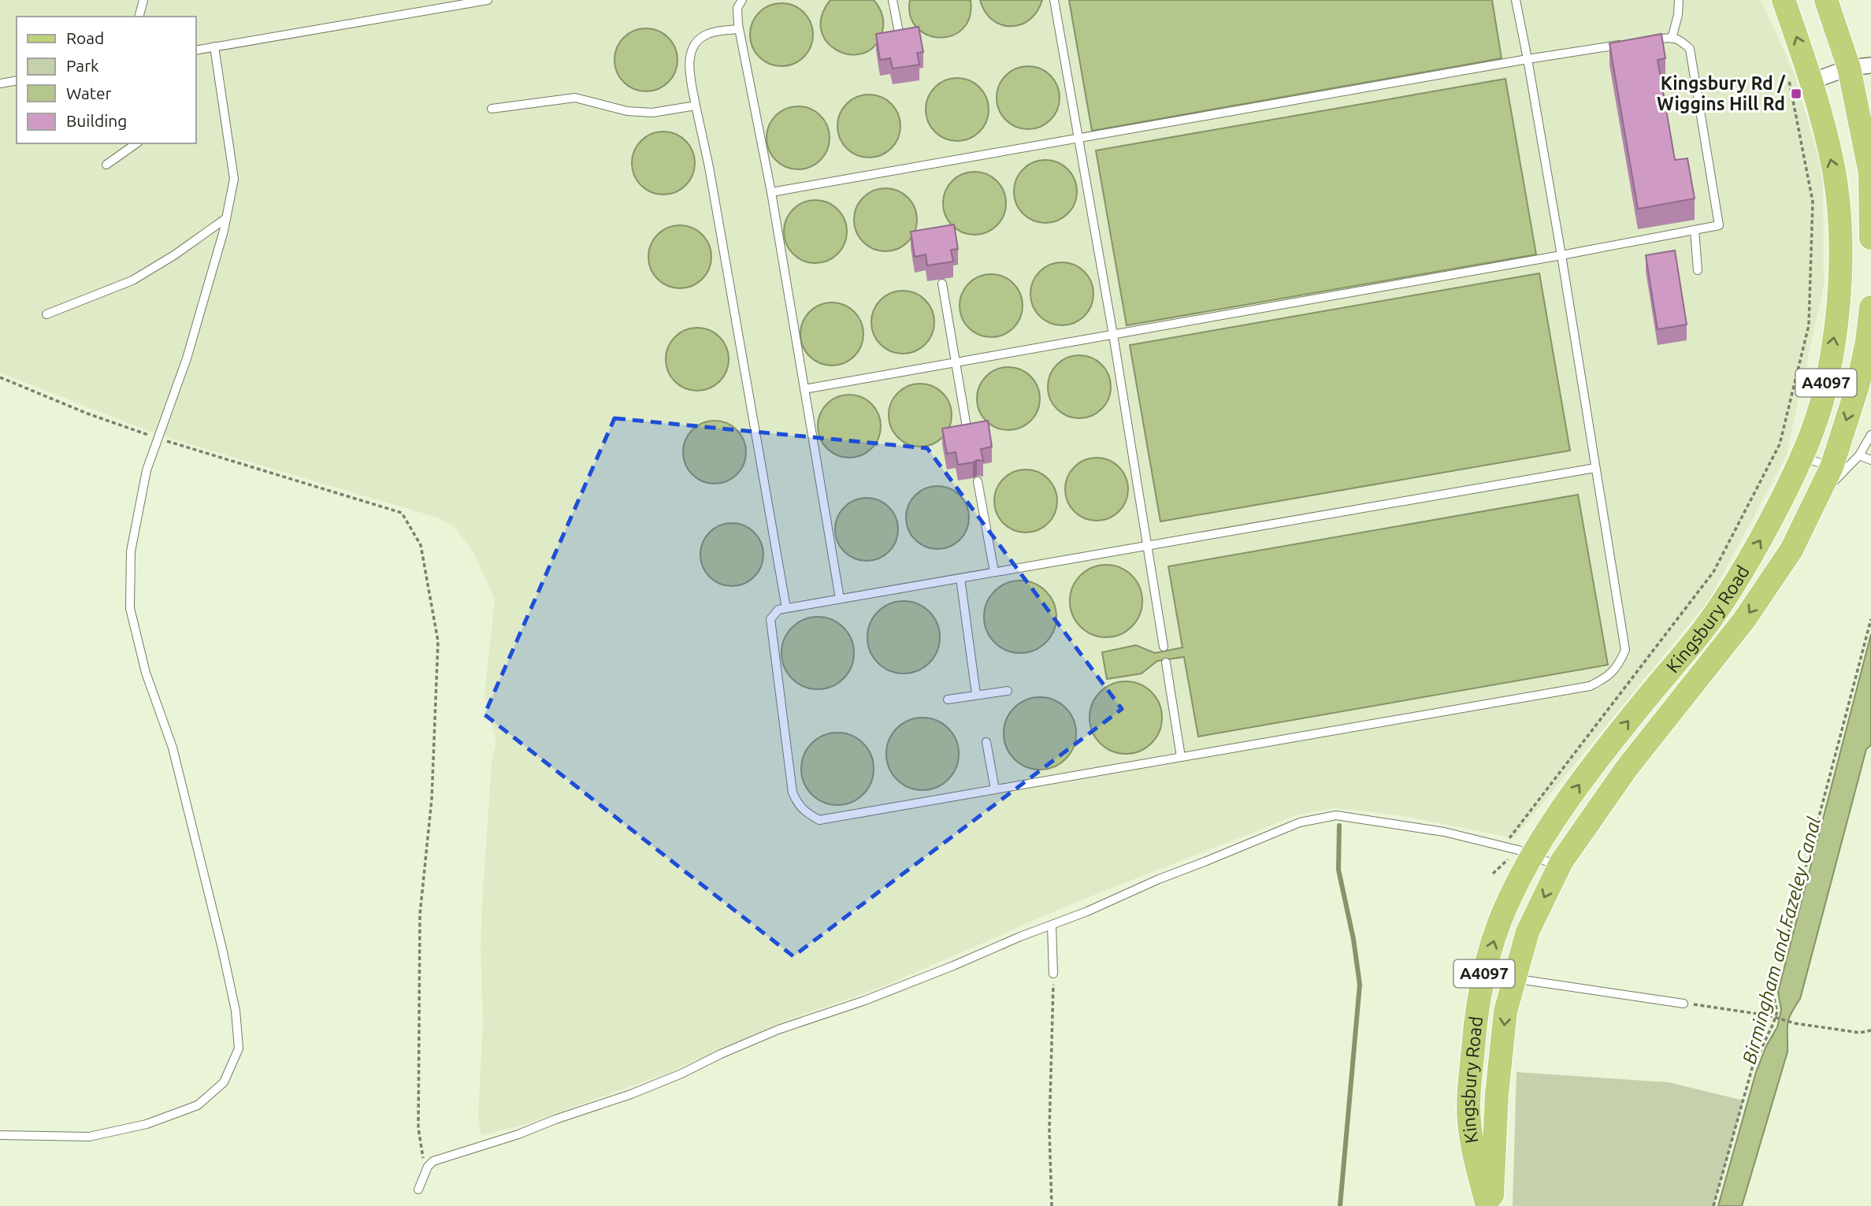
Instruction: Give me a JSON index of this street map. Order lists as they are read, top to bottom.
{
  "streets": {
    "main road": ["A4097", "Kingsbury Road"]
  },
  "water": ["Birmingham and Fazeley Canal"],
  "places": {
    "transit": ["Kingsbury Rd / Wiggins Hill Rd"]
  },
  "legend": [
    "Road",
    "Park",
    "Water",
    "Building"
  ]
}
